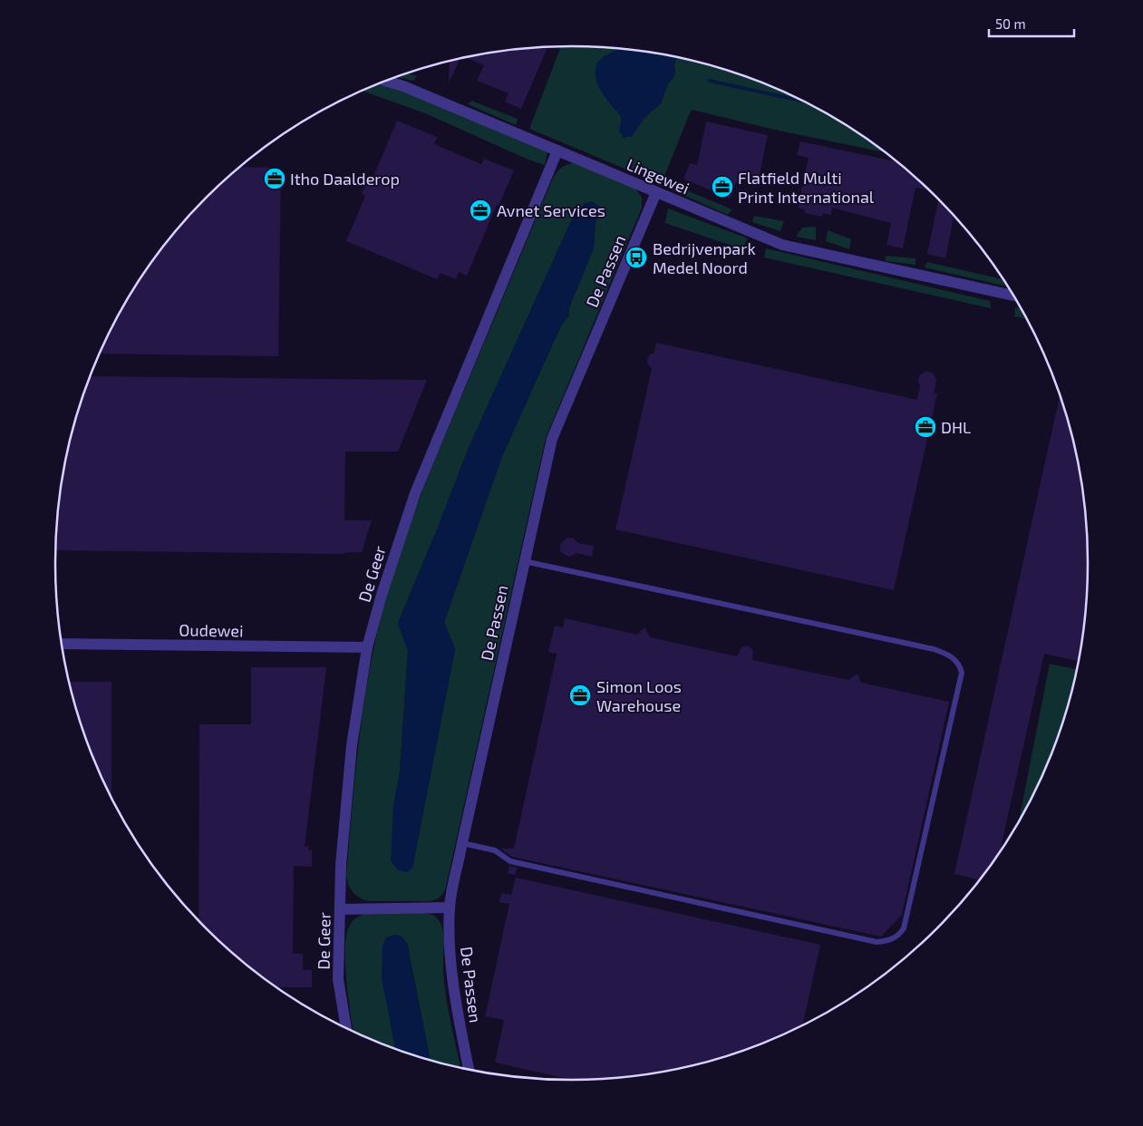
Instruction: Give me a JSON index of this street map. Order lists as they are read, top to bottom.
{
  "streets": {
    "street": [
      "Lingewei",
      "De Passen",
      "De Geer",
      "Oudewei"
    ]
  },
  "crossings": [
    ["Lingewei", "De Passen"],
    ["Lingewei", "De Geer"],
    ["De Geer", "Oudewei"]
  ],
  "places": {
    "office": [
      "Itho Daalderop",
      "Flatfield Multi Print International",
      "Avnet Services",
      "DHL",
      "Simon Loos Warehouse"
    ],
    "bus stop": ["Bedrijvenpark Medel Noord"]
  },
  "scale_bar": "50 m"
}
